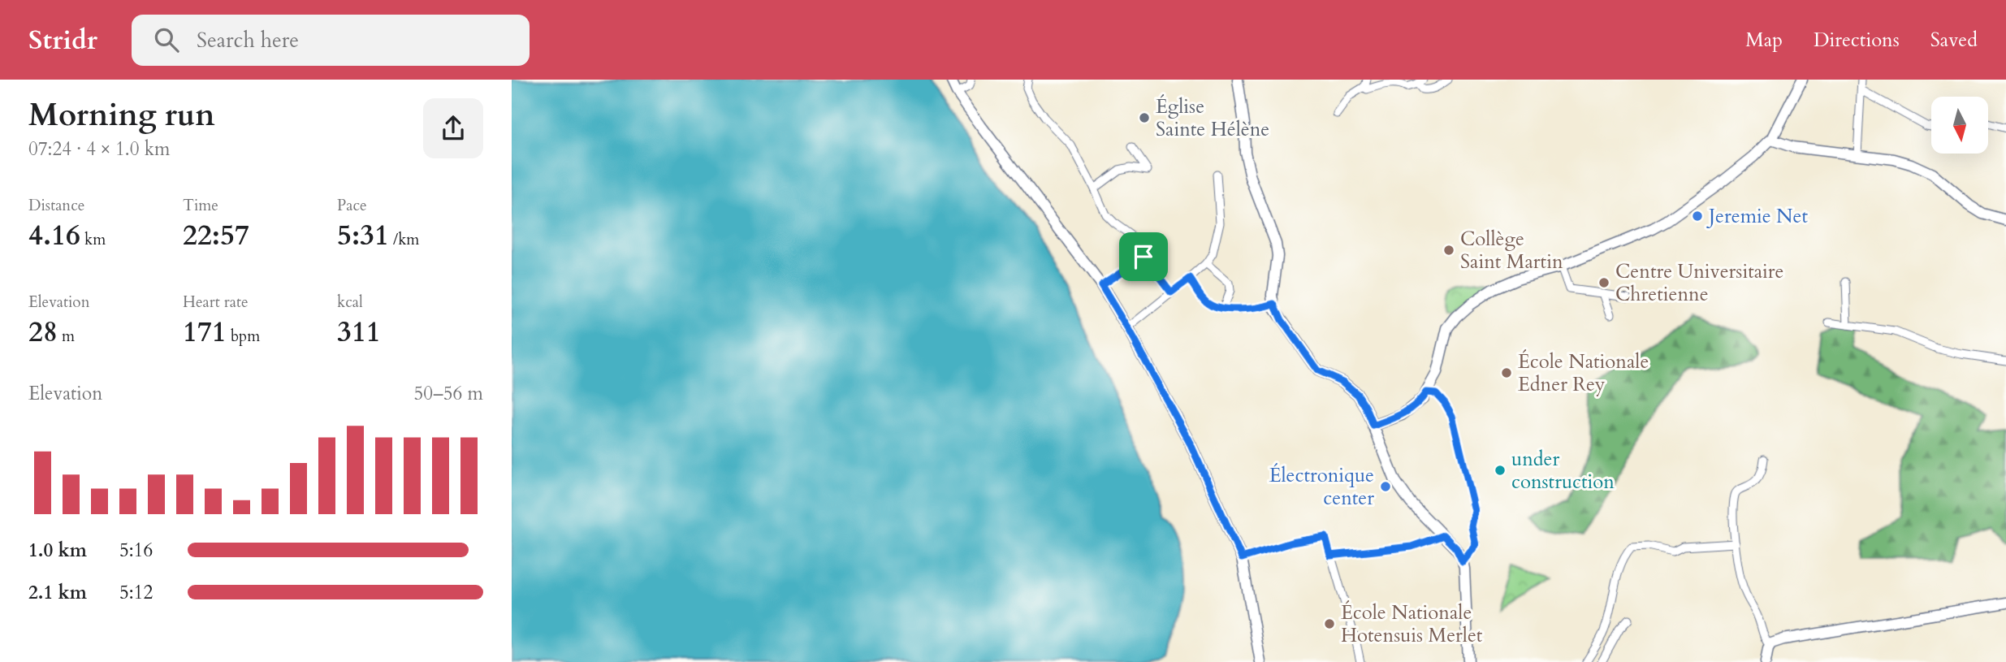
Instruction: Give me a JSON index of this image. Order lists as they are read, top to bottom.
{
  "places": [
    "Église Sainte Hélène",
    "Jeremie Net",
    "Collège Saint Martin",
    "Centre Universitaire Chretienne",
    "École Nationale Edner Rey",
    "under construction",
    "Électronique center",
    "École Nationale Hotensuis Merlet"
  ],
  "north": "bottom",
  "page": {
    "header": "Stridr",
    "search": "Search here",
    "nav": ["Map", "Directions", "Saved"],
    "heading": ["Morning run", "07:24 · 4 × 1.0 km"],
    "stats": [
      ["Distance", "4.16 km"],
      ["Time", "22:57"],
      ["Pace", "5:31 /km"],
      ["Elevation", "28 m"],
      ["Heart rate", "171 bpm"],
      ["kcal", "311"]
    ],
    "chart": ["Elevation", "50–56 m"],
    "list": [
      {
        "name": "1.0 km",
        "note": "5:16"
      },
      {
        "name": "2.1 km",
        "note": "5:12"
      }
    ]
  }
}
